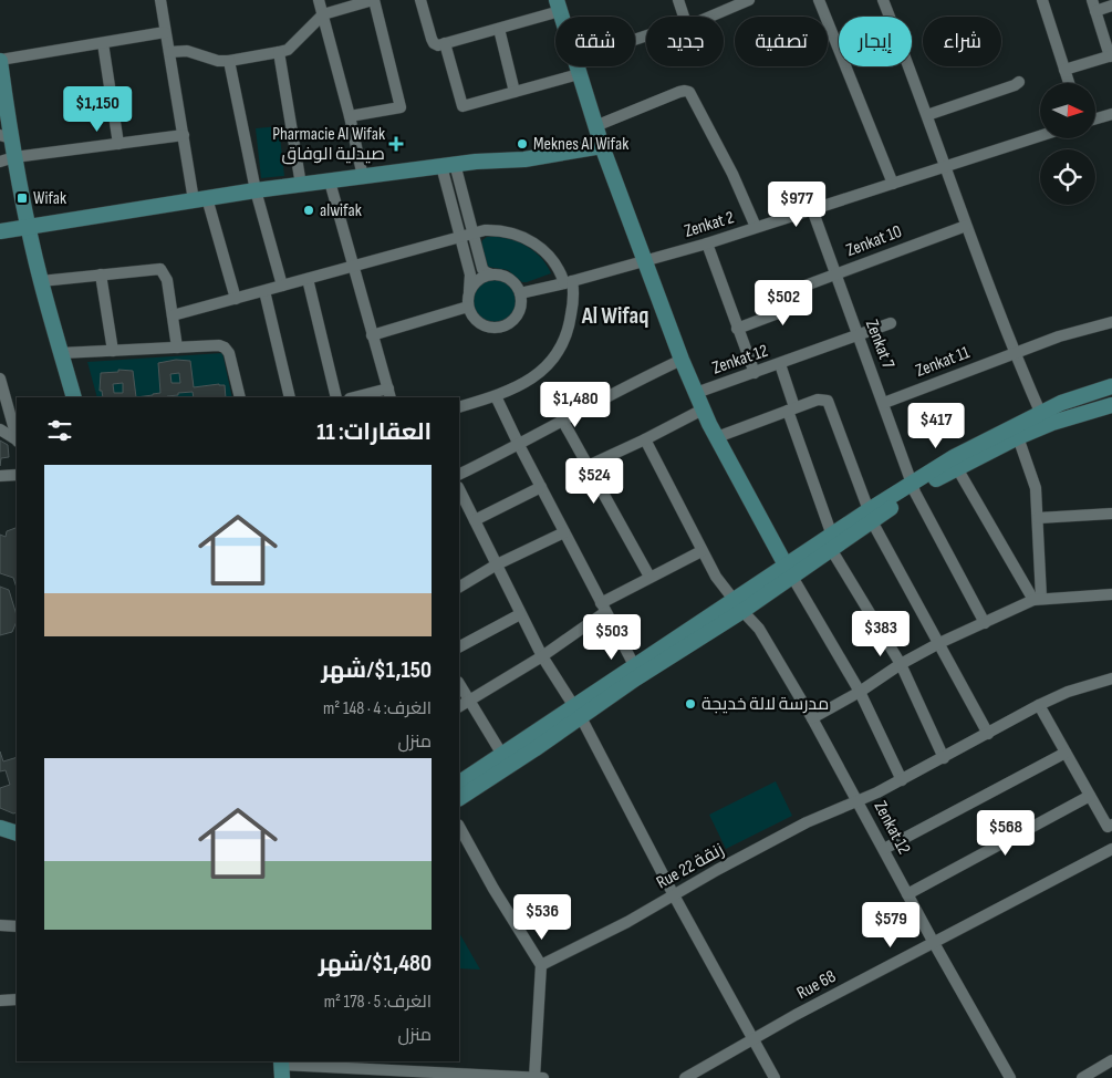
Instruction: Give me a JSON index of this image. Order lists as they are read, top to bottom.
{
  "streets": {
    "street": [
      "Zenkat 2",
      "Zenkat 10",
      "Zenkat 7",
      "Zenkat 12",
      "Zenkat 11",
      "Rue 22 زنقة",
      "Rue 68"
    ]
  },
  "crossings": [
    ["Zenkat 2", "Zenkat 7"],
    ["Zenkat 10", "Zenkat 7"],
    ["Zenkat 7", "Zenkat 12"],
    ["Zenkat 7", "Zenkat 11"],
    ["Zenkat 12", "Rue 22 زنقة"],
    ["Zenkat 12", "Rue 68"]
  ],
  "districts": ["Al Wifaq"],
  "places": {
    "health": ["Pharmacie Al Wifak صيدلية الوفاق"],
    "other": ["Meknes Al Wifak", "alwifak", "مدرسة لالة خديجة"],
    "transit": ["Wifak"]
  },
  "north": "right",
  "page": {
    "chip": [
      "شراء",
      "إيجار",
      "تصفية",
      "جديد",
      "شقة"
    ],
    "price": [
      "$1,150",
      "$977",
      "$502",
      "$1,480",
      "$417",
      "$524",
      "$383",
      "$503",
      "$568",
      "$536",
      "$579"
    ],
    "heading": "العقارات: 11",
    "list": [
      {
        "name": "$1,150/شهر",
        "note": "الغرف: 4 · 148 m² · منزل"
      },
      {
        "name": "$1,480/شهر",
        "note": "الغرف: 5 · 178 m² · منزل"
      }
    ]
  }
}
